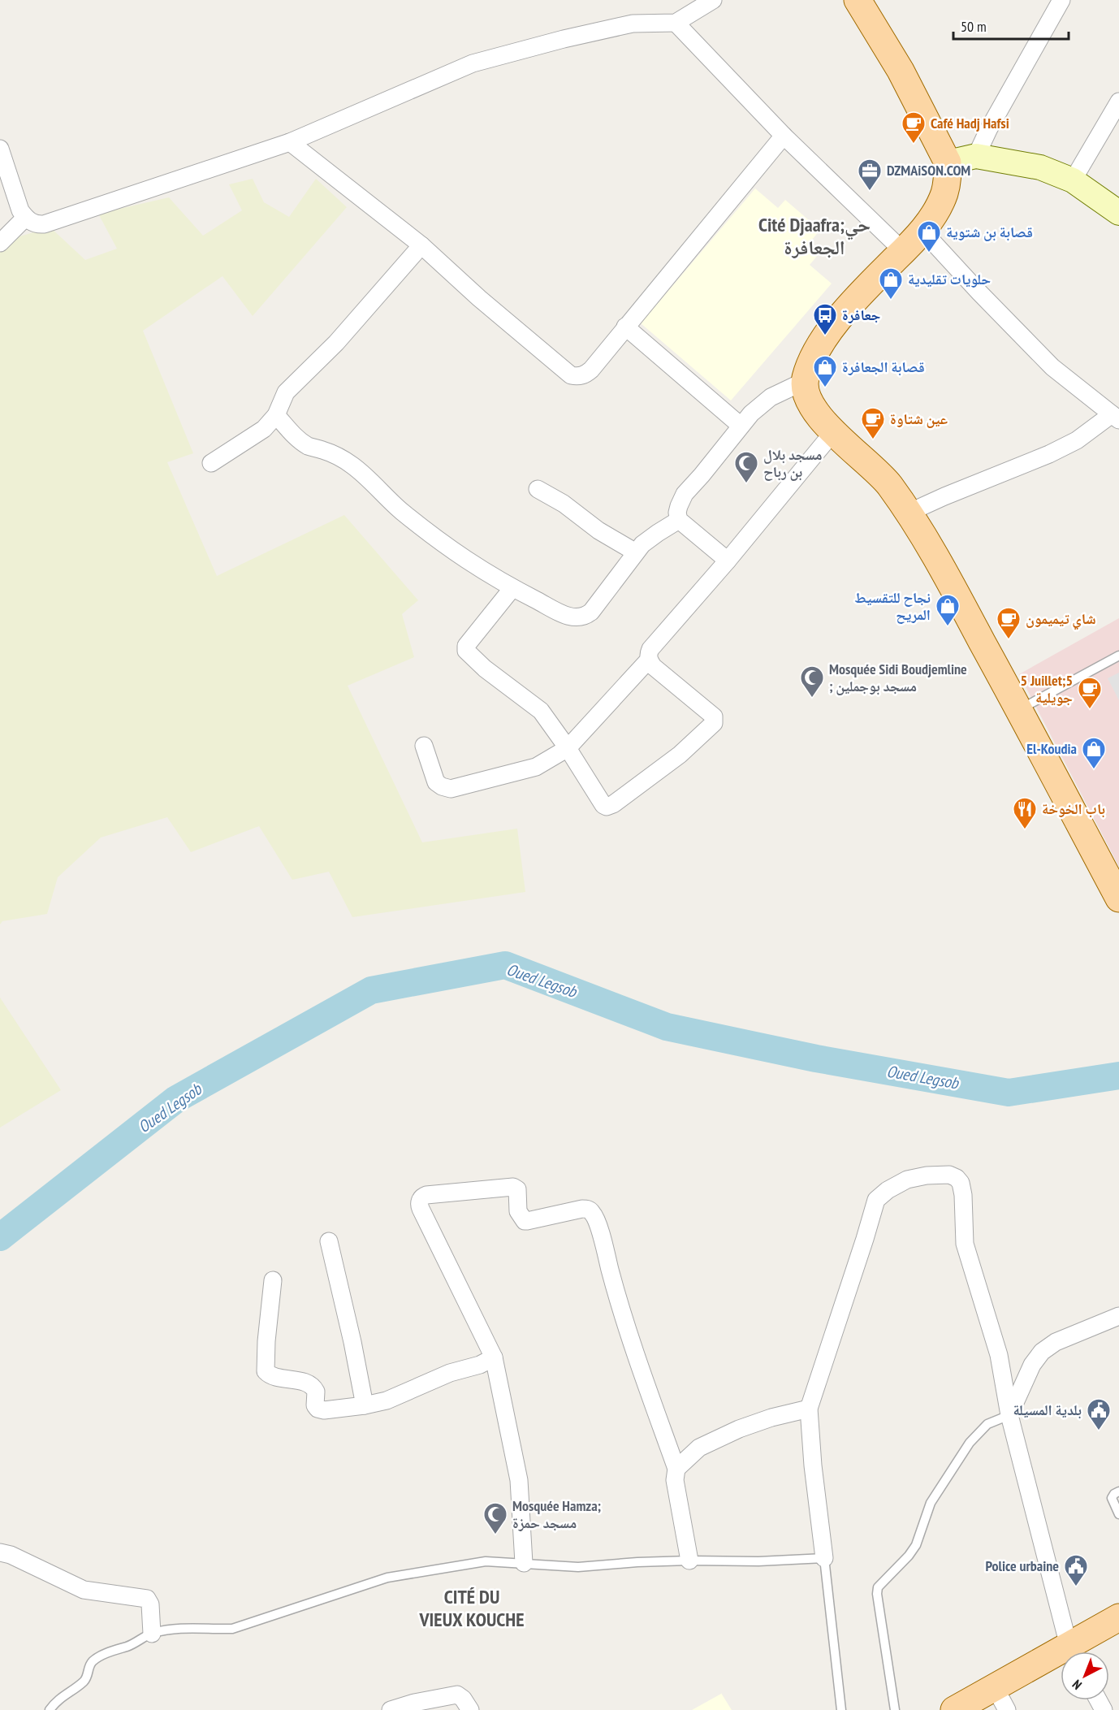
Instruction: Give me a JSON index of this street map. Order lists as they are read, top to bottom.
{
  "districts": ["Cité Djaafra;حي الجعافرة", "CITÉ DU VIEUX KOUCHE"],
  "water": ["Oued Legsob"],
  "places": {
    "cafe": [
      "Café Hadj Hafsi",
      "عين شتاوة",
      "شاي تيميمون",
      "5 Juillet;5 جويلية"
    ],
    "office": ["DZMAiSON.COM"],
    "shop": [
      "قصابة بن شتوية",
      "حلويات تقليدية",
      "قصابة الجعافرة",
      "نجاح للتقسيط المريح",
      "El-Koudia"
    ],
    "bus stop": ["جعافرة"],
    "mosque": ["مسجد بلال بن رباح", "Mosquée Sidi Boudjemline ; مسجد بوجملين", "Mosquée Hamza; مسجد حمزة"],
    "restaurant": ["باب الخوخة"],
    "public building": ["بلدية المسيلة", "Police urbaine"]
  },
  "scale_bar": "50 m",
  "north": "bottom left"
}
